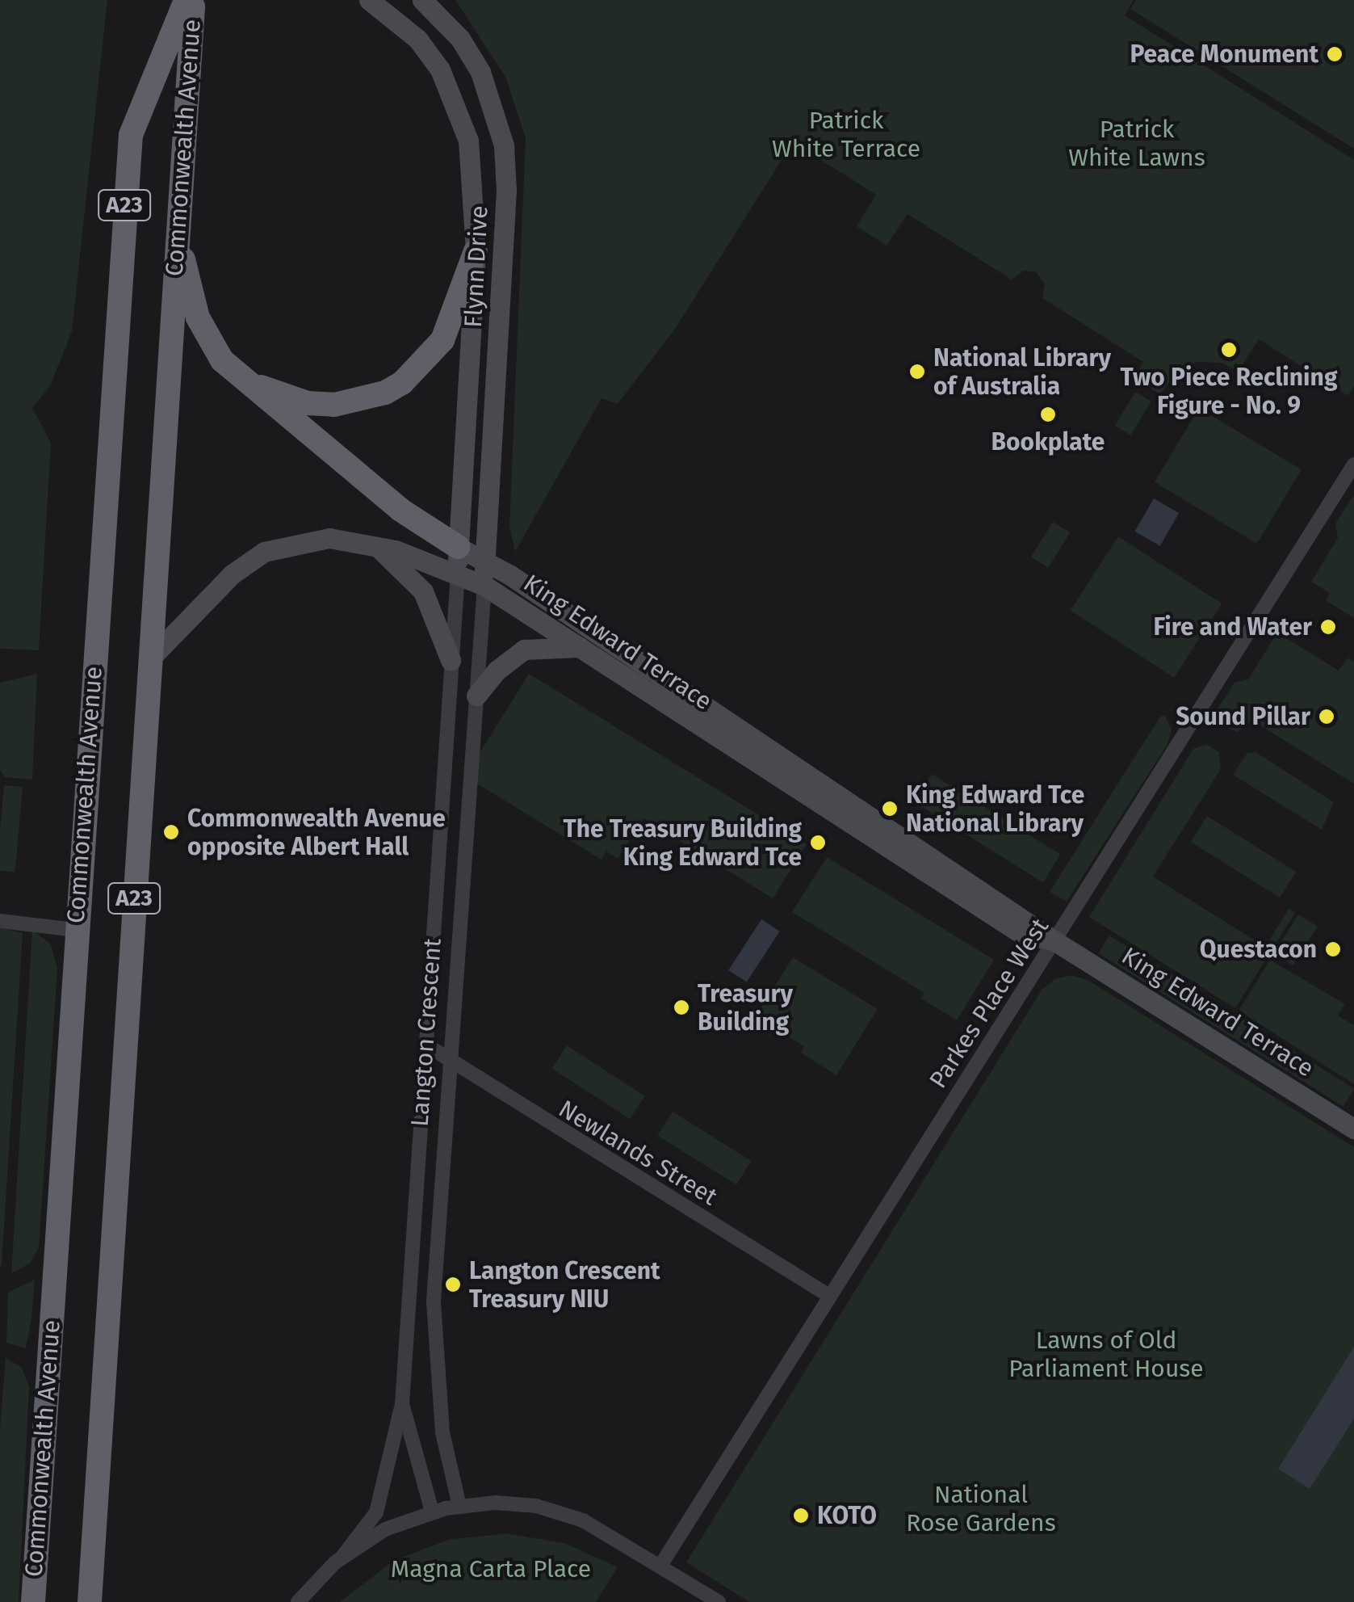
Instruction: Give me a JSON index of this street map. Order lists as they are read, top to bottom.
{
  "streets": {
    "highway": ["Commonwealth Avenue", "A23"],
    "main road": ["Flynn Drive", "King Edward Terrace", "Langton Crescent"],
    "street": ["Parkes Place West", "Newlands Street"]
  },
  "crossings": [
    ["Commonwealth Avenue", "King Edward Terrace"],
    ["Flynn Drive", "King Edward Terrace"],
    ["Flynn Drive", "Langton Crescent"],
    ["King Edward Terrace", "Parkes Place West"],
    ["King Edward Terrace", "Langton Crescent"],
    ["Parkes Place West", "Newlands Street"],
    ["Langton Crescent", "Newlands Street"]
  ],
  "parks": [
    "Patrick White Terrace",
    "Patrick White Lawns",
    "Lawns of Old Parliament House",
    "National Rose Gardens",
    "Magna Carta Place"
  ],
  "places": [
    "Peace Monument",
    "Two Piece Reclining Figure - No. 9",
    "National Library of Australia",
    "Bookplate",
    "Fire and Water",
    "Sound Pillar",
    "King Edward Tce National Library",
    "Commonwealth Avenue opposite Albert Hall",
    "The Treasury Building King Edward Tce",
    "Questacon",
    "Treasury Building",
    "Langton Crescent Treasury NIU",
    "KOTO"
  ]
}
